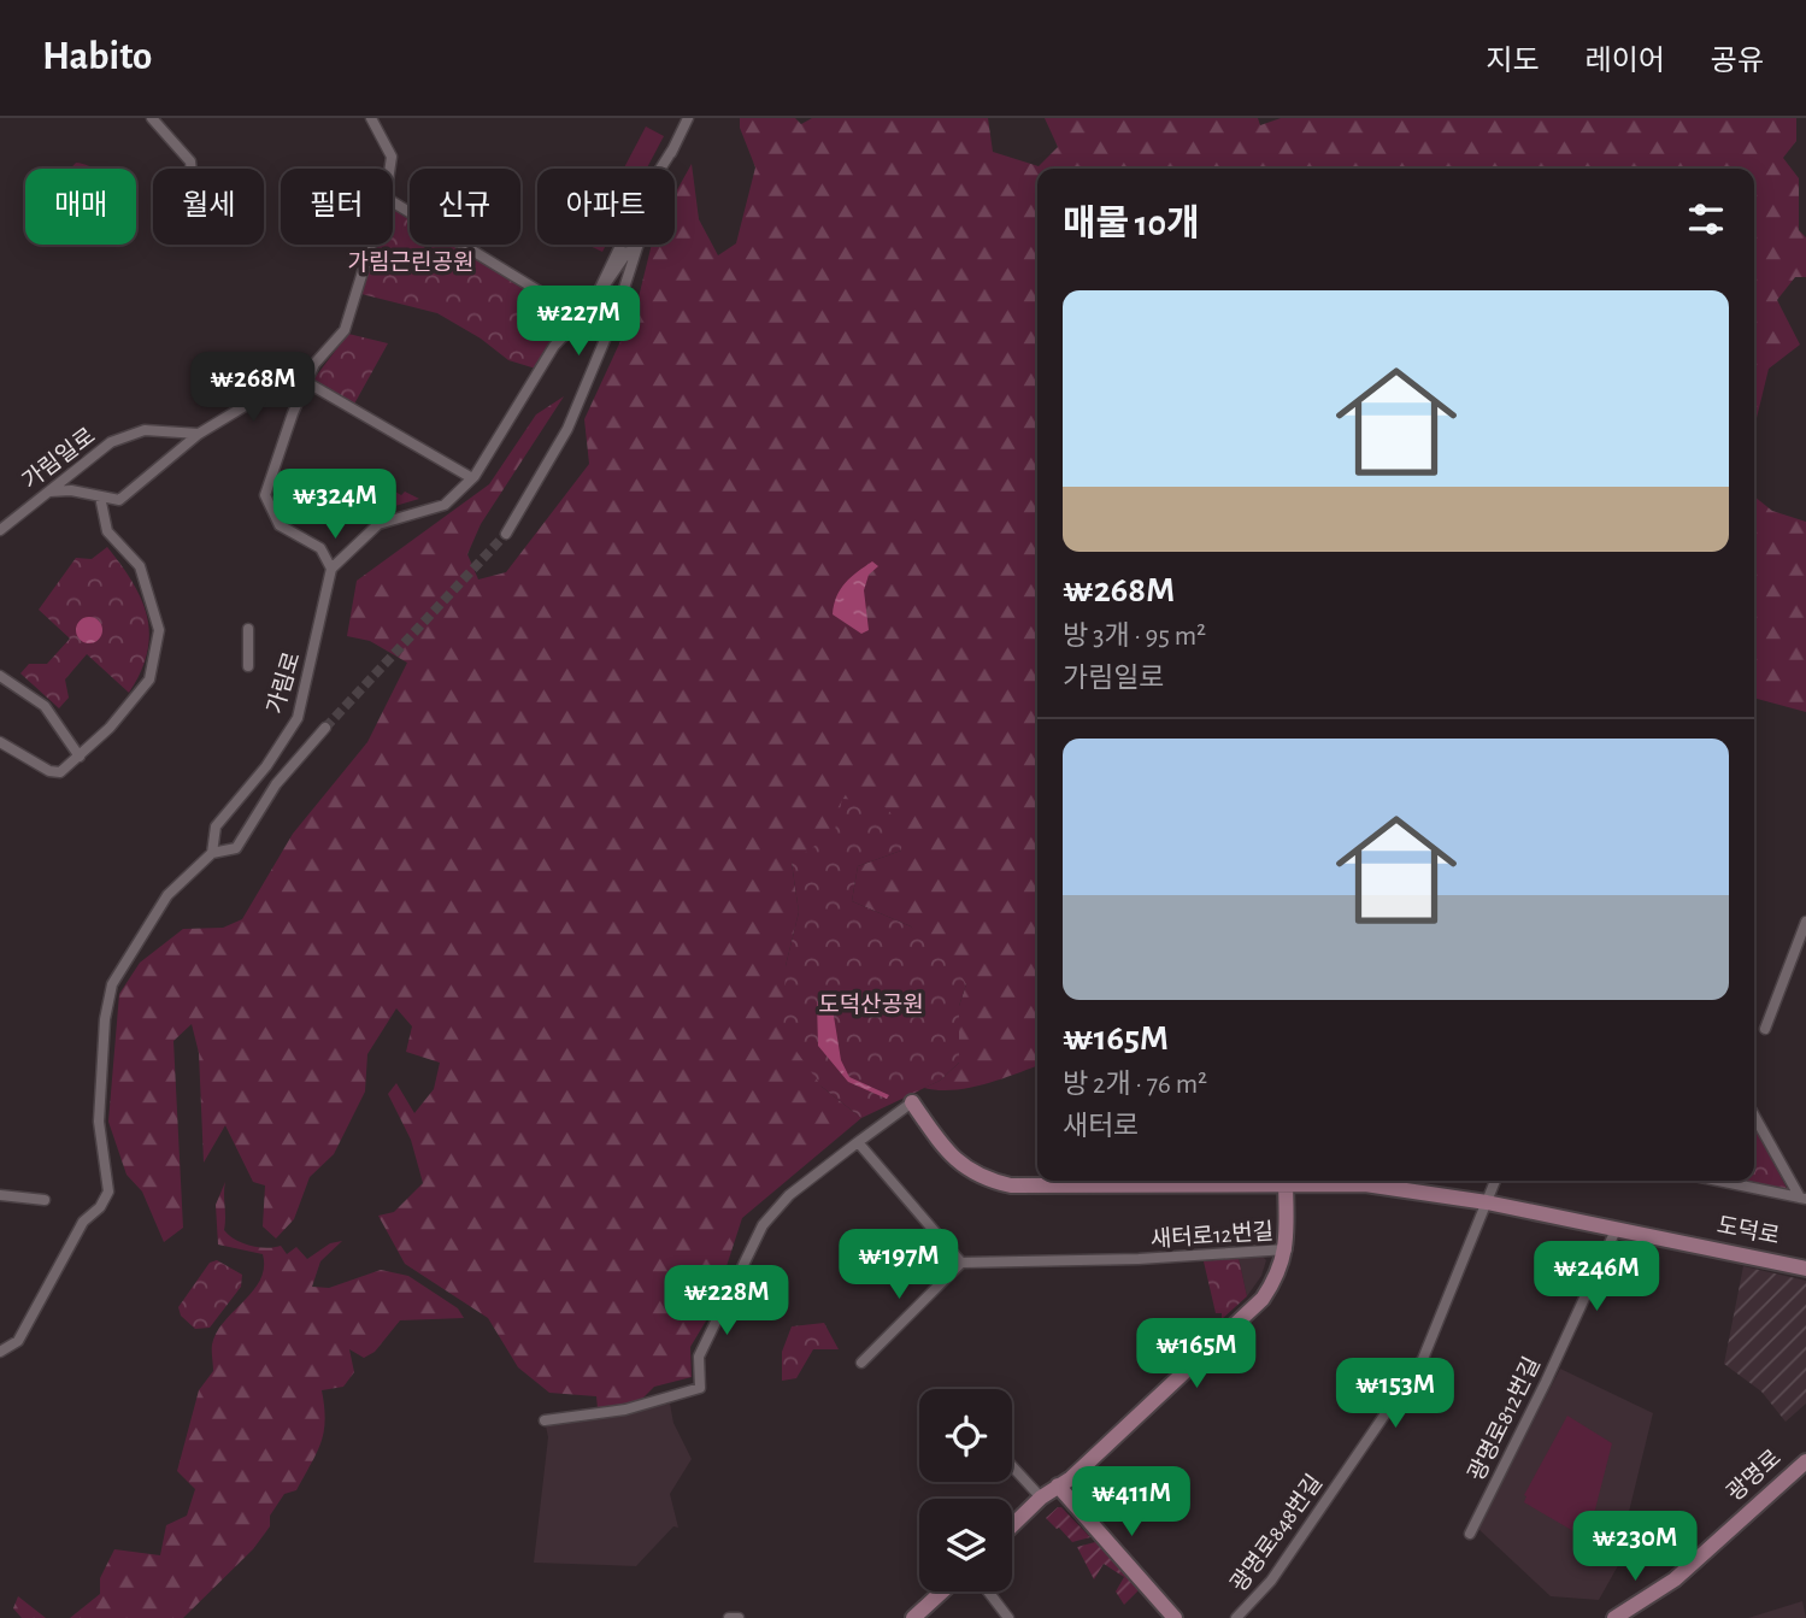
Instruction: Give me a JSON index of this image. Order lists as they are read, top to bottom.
{
  "streets": {
    "street": [
      "가림일로",
      "가림로",
      "도덕로",
      "새터로12번길",
      "광명로812번길",
      "광명로",
      "광명로848번길"
    ]
  },
  "crossings": [
    ["도덕로", "광명로812번길"],
    ["도덕로", "광명로848번길"]
  ],
  "parks": ["가림근린공원", "도덕산공원"],
  "page": {
    "header": "Habito",
    "nav": ["지도", "레이어", "공유"],
    "chip": [
      "매매",
      "월세",
      "필터",
      "신규",
      "아파트"
    ],
    "heading": "매물 10개",
    "list": [
      {
        "name": "₩268M",
        "note": "방 3개 · 95 m² · 가림일로"
      },
      {
        "name": "₩165M",
        "note": "방 2개 · 76 m² · 새터로"
      }
    ],
    "price": [
      "₩227M",
      "₩268M",
      "₩324M",
      "₩197M",
      "₩246M",
      "₩228M",
      "₩165M",
      "₩153M",
      "₩411M",
      "₩230M"
    ]
  }
}
